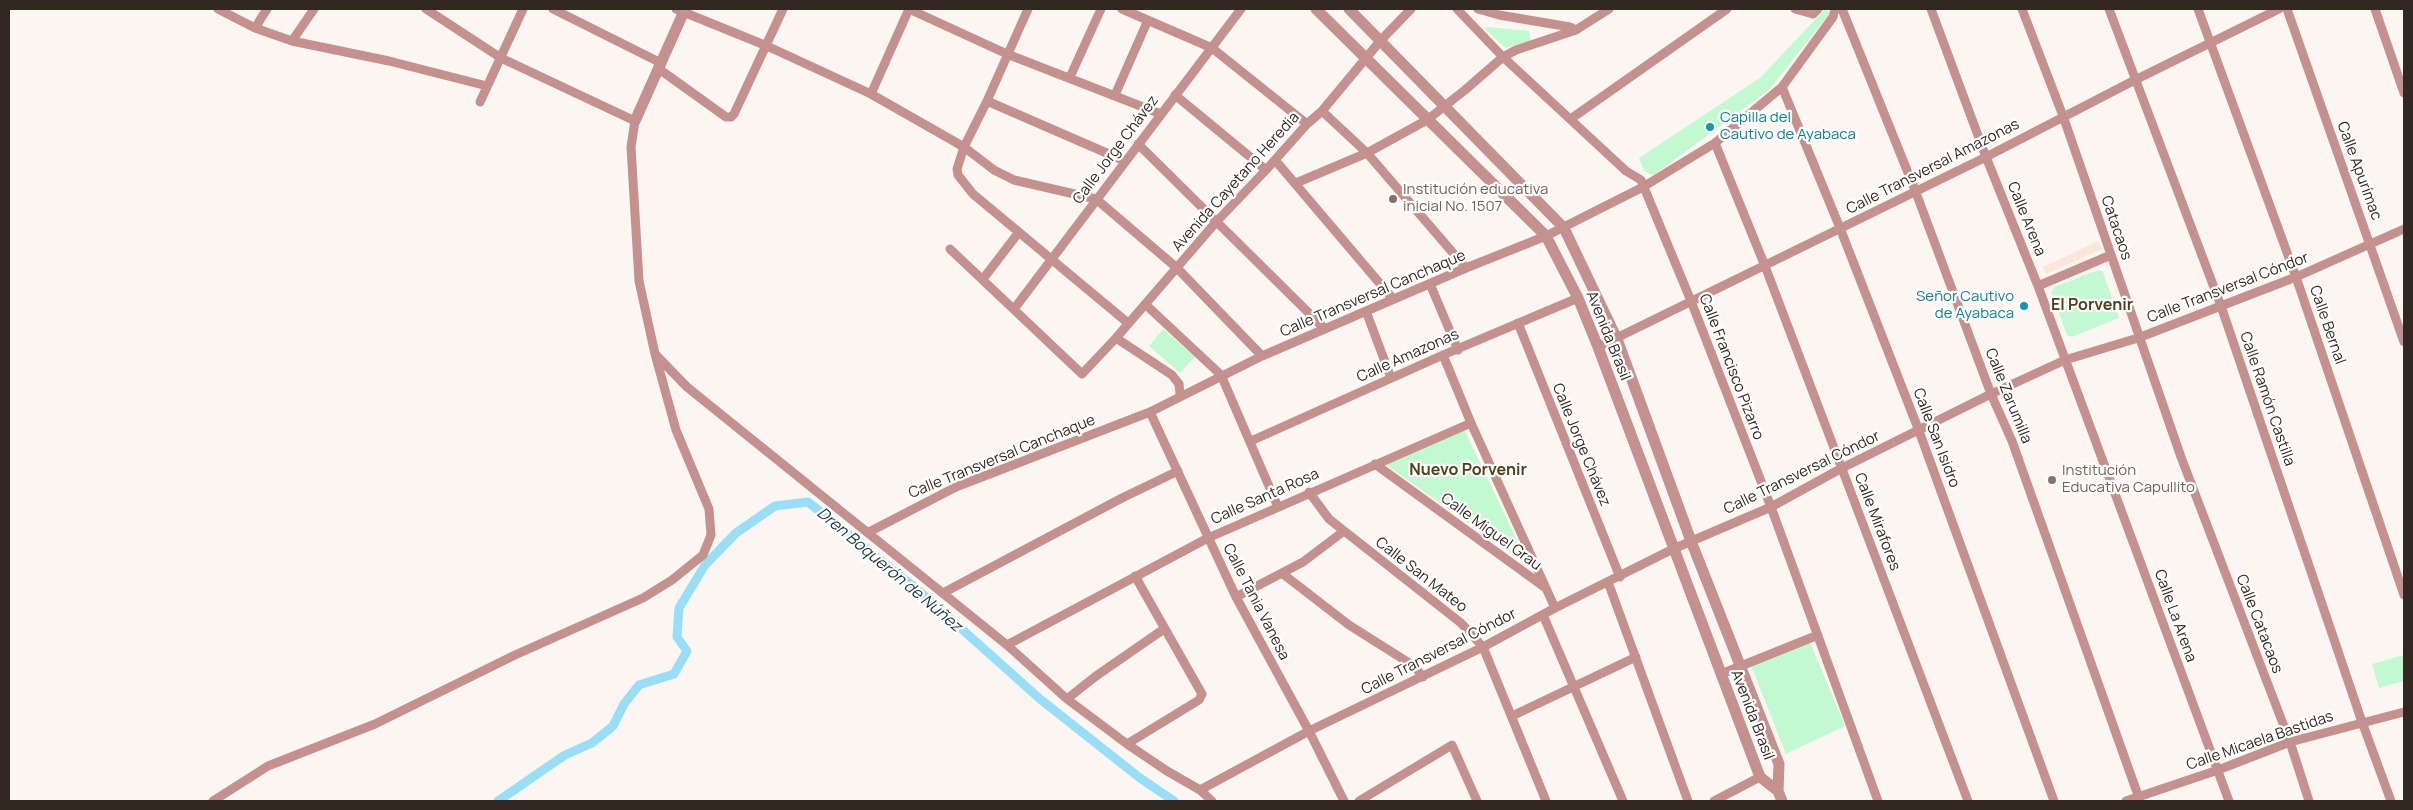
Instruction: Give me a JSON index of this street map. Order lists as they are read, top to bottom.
{
  "streets": {
    "street": [
      "Calle Jorge Chávez",
      "Calle Transversal Amazonas",
      "Calle Apurímac",
      "Avenida Cayetano Heredia",
      "Calle Arena",
      "Catacaos",
      "Calle Transversal Cóndor",
      "Calle Transversal Canchaque",
      "Calle Bernal",
      "Avenida Brasil",
      "Calle Amazonas",
      "Calle Francisco Pizarro",
      "Calle Zarumilla",
      "Calle Ramón Castilla",
      "Calle San Isidro",
      "Calle Santa Rosa",
      "Calle Mirafores",
      "Calle Miguel Grau",
      "Calle San Mateo",
      "Calle Tania Vanesa",
      "Calle La Arena",
      "Calle Catacaos",
      "Calle Micaela Bastidas"
    ]
  },
  "crossings": [
    ["Calle Jorge Chávez", "Avenida Cayetano Heredia"],
    ["Calle Jorge Chávez", "Calle Transversal Cóndor"],
    ["Calle Jorge Chávez", "Calle Amazonas"],
    ["Calle Transversal Amazonas", "Calle Arena"],
    ["Calle Transversal Amazonas", "Catacaos"],
    ["Calle Transversal Amazonas", "Calle Bernal"],
    ["Calle Transversal Amazonas", "Avenida Brasil"],
    ["Calle Transversal Amazonas", "Calle Francisco Pizarro"],
    ["Calle Transversal Amazonas", "Calle Zarumilla"],
    ["Calle Transversal Amazonas", "Calle Ramón Castilla"],
    ["Calle Transversal Amazonas", "Calle San Isidro"],
    ["Calle Transversal Amazonas", "Calle Mirafores"],
    ["Calle Apurímac", "Calle Transversal Cóndor"],
    ["Avenida Cayetano Heredia", "Avenida Brasil"],
    ["Calle Arena", "Calle Transversal Cóndor"],
    ["Calle Arena", "Calle La Arena"],
    ["Catacaos", "Calle Transversal Cóndor"],
    ["Catacaos", "Calle Catacaos"],
    ["Calle Transversal Cóndor", "Calle Bernal"],
    ["Calle Transversal Cóndor", "Avenida Brasil"],
    ["Calle Transversal Cóndor", "Calle Francisco Pizarro"],
    ["Calle Transversal Cóndor", "Calle Zarumilla"],
    ["Calle Transversal Cóndor", "Calle Ramón Castilla"],
    ["Calle Transversal Cóndor", "Calle San Isidro"],
    ["Calle Transversal Cóndor", "Calle Mirafores"],
    ["Calle Transversal Cóndor", "Calle San Mateo"],
    ["Calle Transversal Cóndor", "Calle Tania Vanesa"],
    ["Calle Transversal Canchaque", "Avenida Brasil"],
    ["Calle Transversal Canchaque", "Calle Francisco Pizarro"],
    ["Calle Transversal Canchaque", "Calle San Isidro"],
    ["Calle Transversal Canchaque", "Calle Mirafores"],
    ["Calle Transversal Canchaque", "Calle Tania Vanesa"],
    ["Avenida Brasil", "Calle Amazonas"],
    ["Calle Zarumilla", "Calle Micaela Bastidas"],
    ["Calle Ramón Castilla", "Calle Micaela Bastidas"],
    ["Calle Santa Rosa", "Calle Miguel Grau"],
    ["Calle Santa Rosa", "Calle San Mateo"],
    ["Calle Santa Rosa", "Calle Tania Vanesa"],
    ["Calle La Arena", "Calle Micaela Bastidas"],
    ["Calle Catacaos", "Calle Micaela Bastidas"]
  ],
  "districts": ["El Porvenir", "Nuevo Porvenir"],
  "water": ["Dren Boquerón de Núñez"],
  "places": [
    "Capilla del Cautivo de Ayabaca",
    "Institución educativa inicial No. 1507",
    "Señor Cautivo de Ayabaca",
    "Institución Educativa Capullito"
  ]
}
